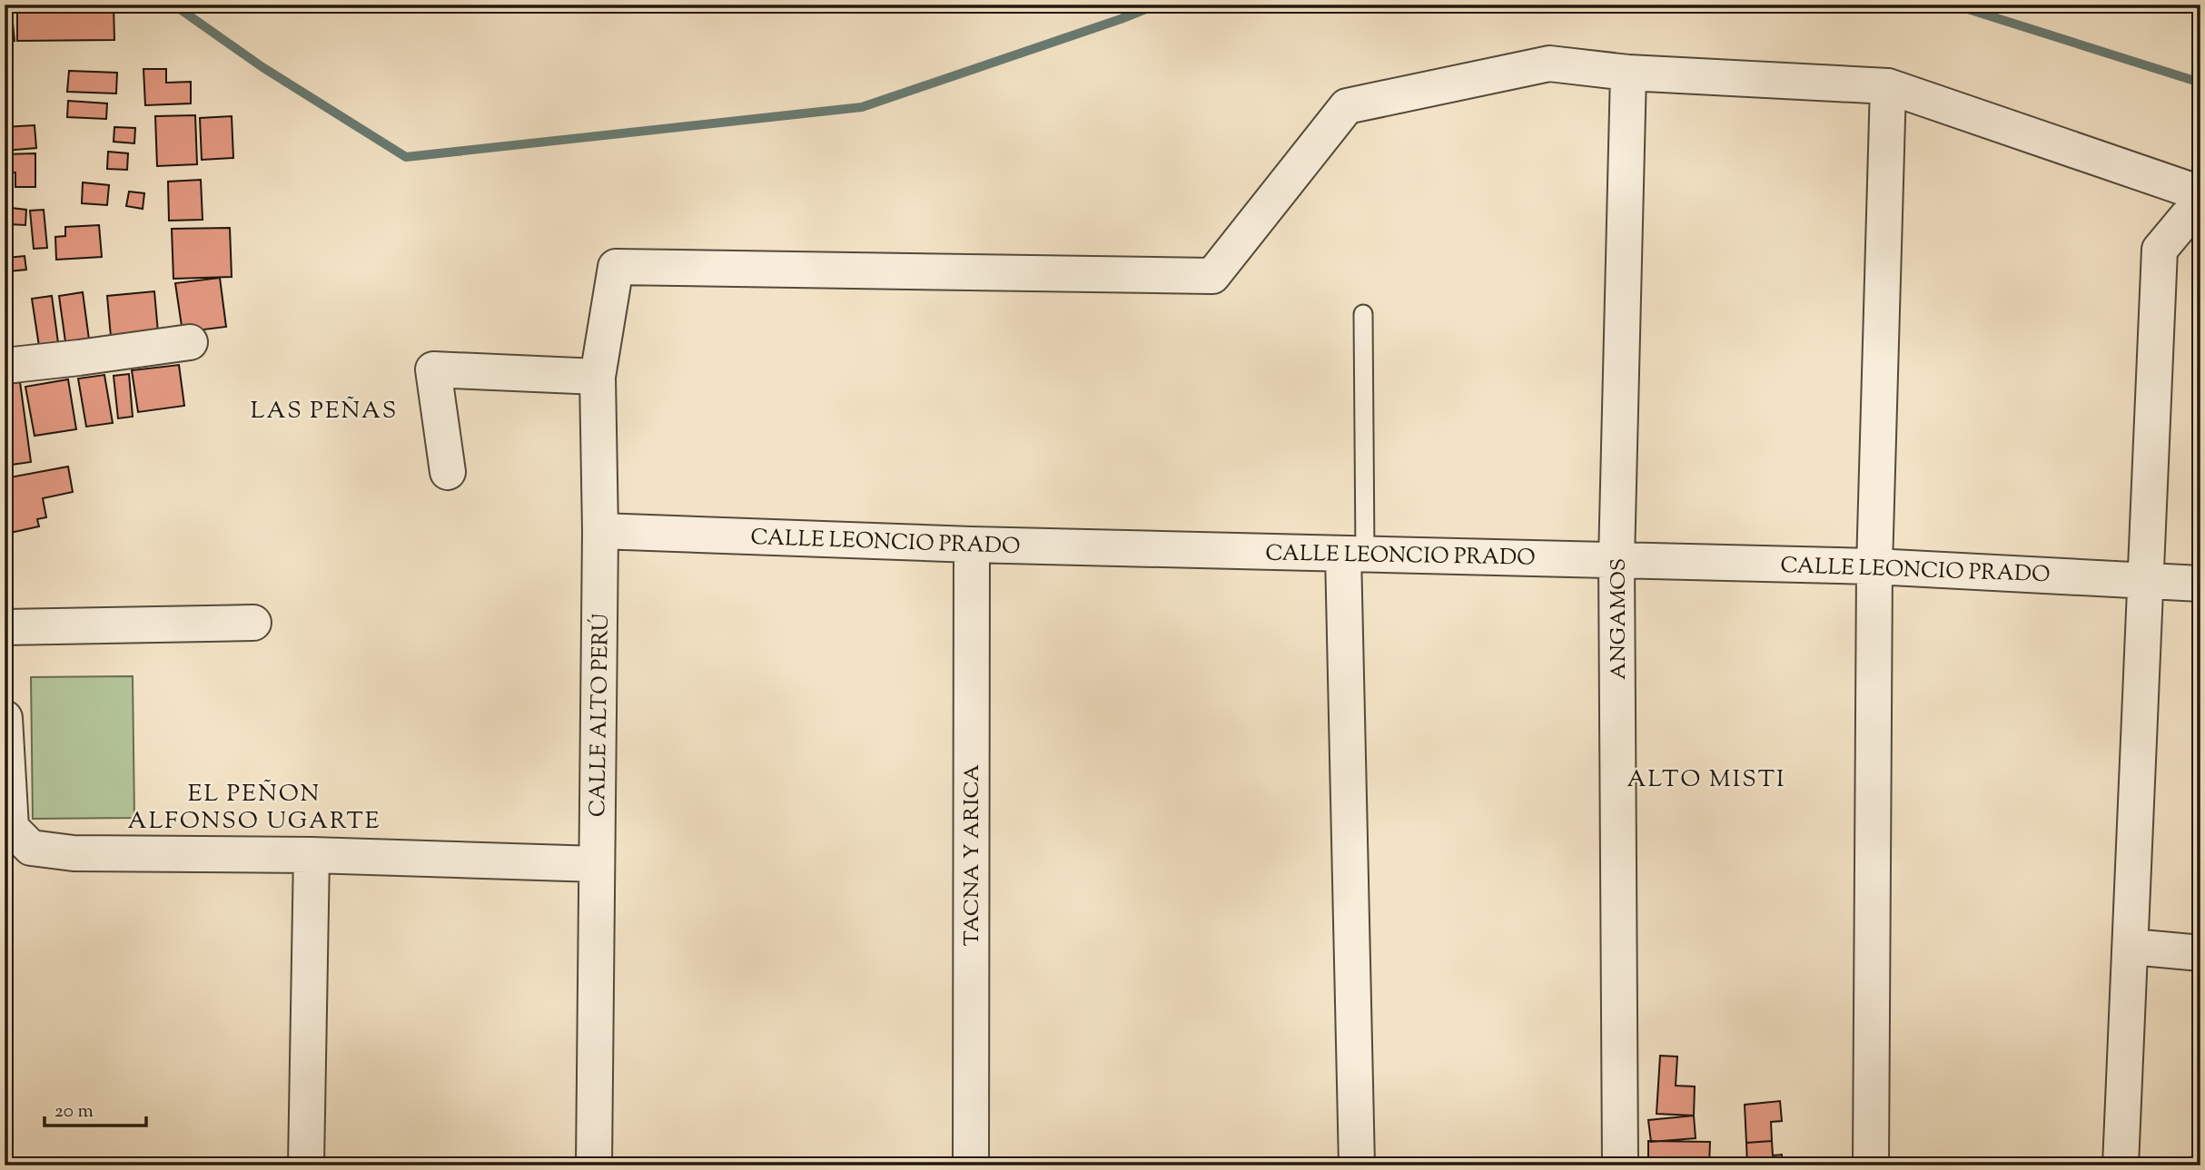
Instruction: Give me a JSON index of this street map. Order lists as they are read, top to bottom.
{
  "streets": {
    "street": [
      "CALLE LEONCIO PRADO",
      "ANGAMOS",
      "CALLE ALTO PERÚ",
      "TACNA Y ARICA"
    ]
  },
  "crossings": [
    ["CALLE LEONCIO PRADO", "ANGAMOS"],
    ["CALLE LEONCIO PRADO", "CALLE ALTO PERÚ"],
    ["CALLE LEONCIO PRADO", "TACNA Y ARICA"],
    ["ANGAMOS", "CALLE ALTO PERÚ"]
  ],
  "districts": ["LAS PEÑAS", "ALTO MISTI", "EL PEÑON ALFONSO UGARTE"],
  "scale_bar": "20 m"
}
